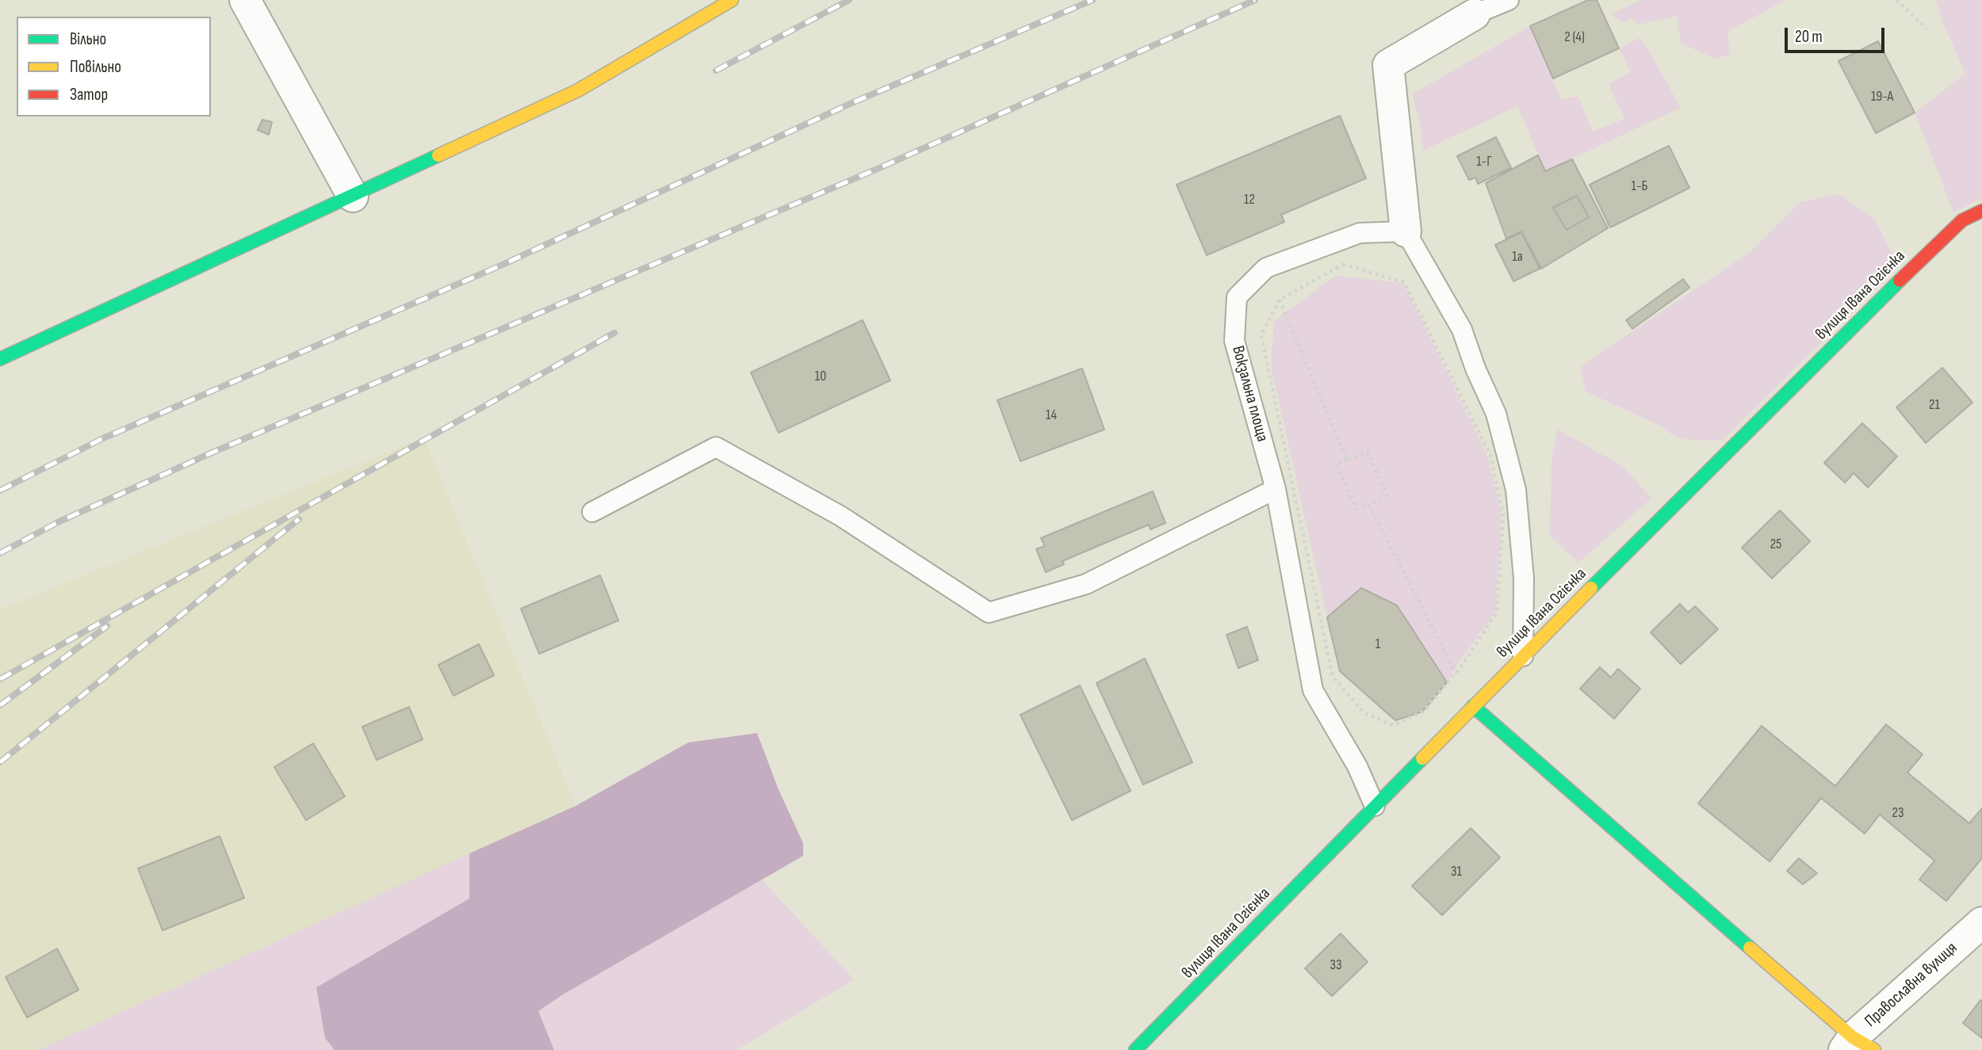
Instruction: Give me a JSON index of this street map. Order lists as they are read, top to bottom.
{
  "streets": {
    "street": ["вулиця Івана Огієнка", "Православна вулиця"],
    "lane": ["Вокзальна площа"]
  },
  "crossings": [
    ["вулиця Івана Огієнка", "Вокзальна площа"]
  ],
  "house_numbers": [
    "2 (4)",
    "19-А",
    "1-Г",
    "1-Б",
    "12",
    "1а",
    "10",
    "21",
    "14",
    "25",
    "1",
    "23",
    "31",
    "33"
  ],
  "legend": ["Вільно", "Повільно", "Затор"],
  "scale_bar": "20 m"
}
